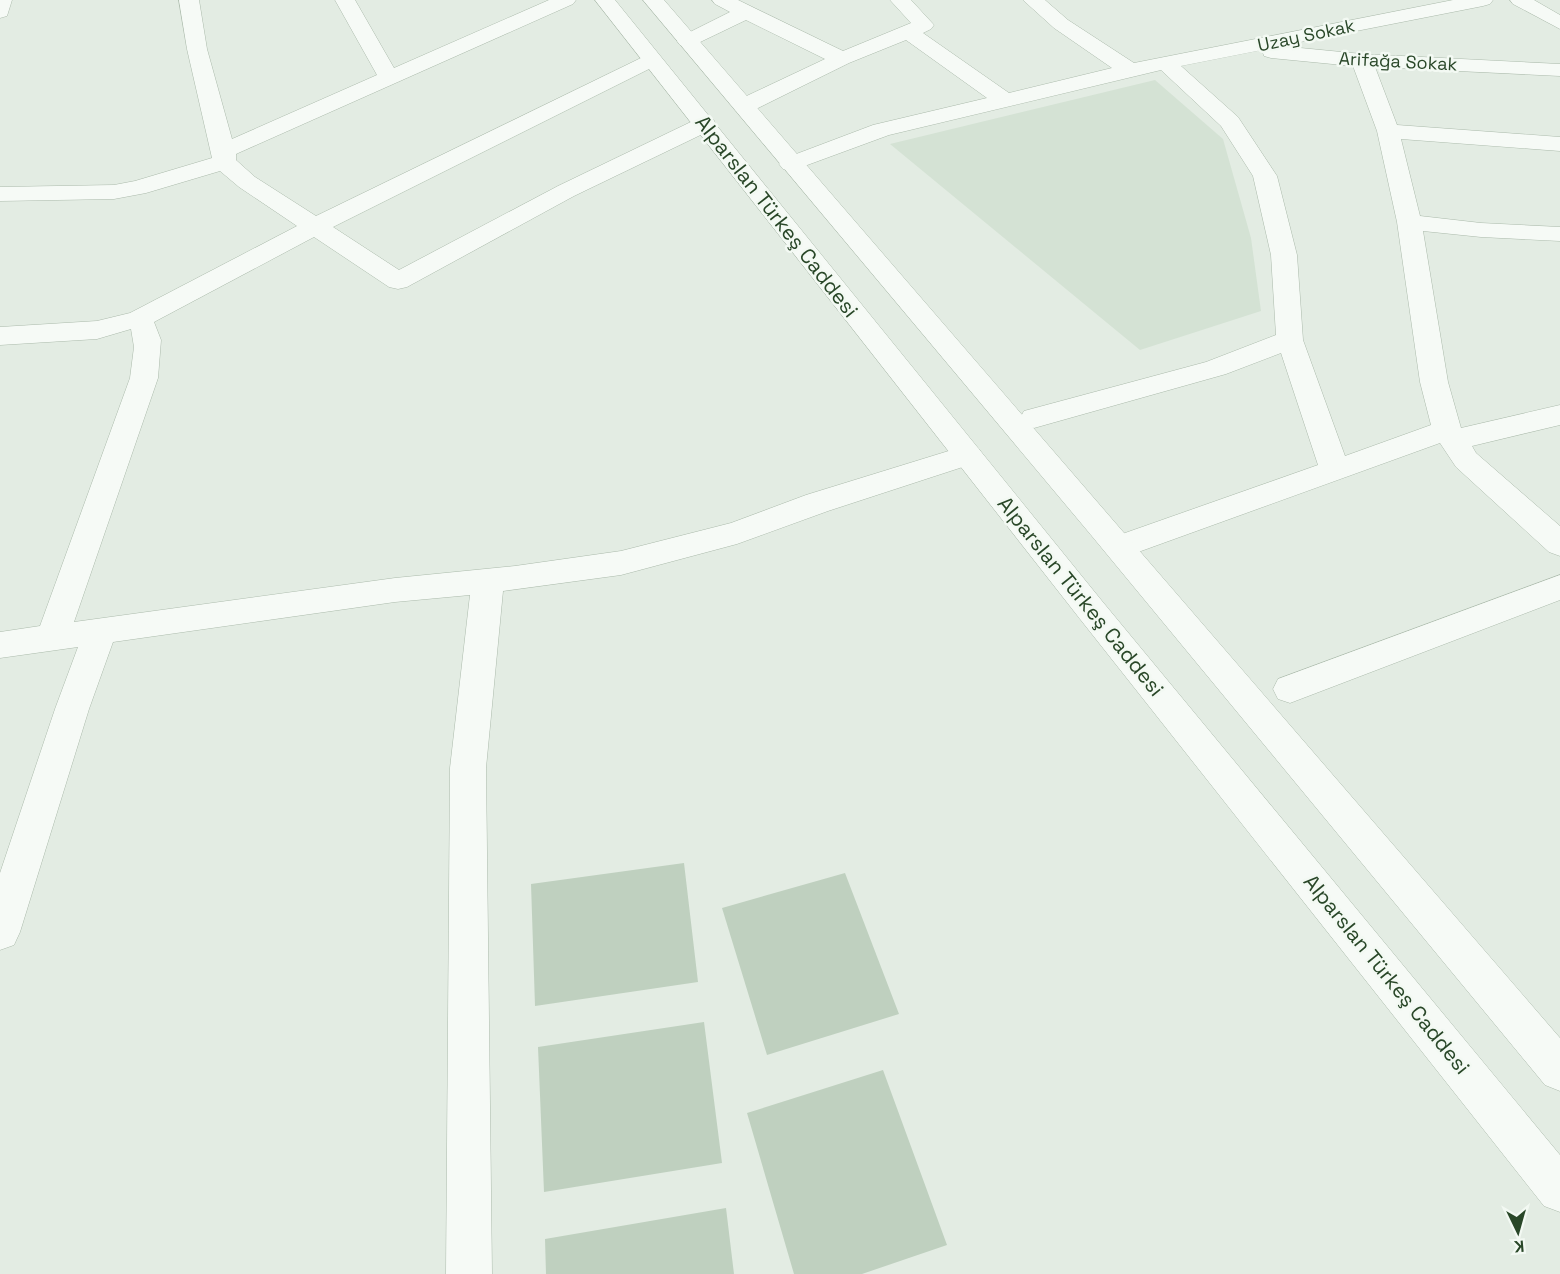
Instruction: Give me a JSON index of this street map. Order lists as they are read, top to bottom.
{
  "streets": {
    "street": ["Uzay Sokak", "Arifağa Sokak", "Alparslan Türkeş Caddesi"]
  },
  "crossings": [
    ["Uzay Sokak", "Arifağa Sokak"],
    ["Uzay Sokak", "Alparslan Türkeş Caddesi"]
  ],
  "north": "bottom"
}
